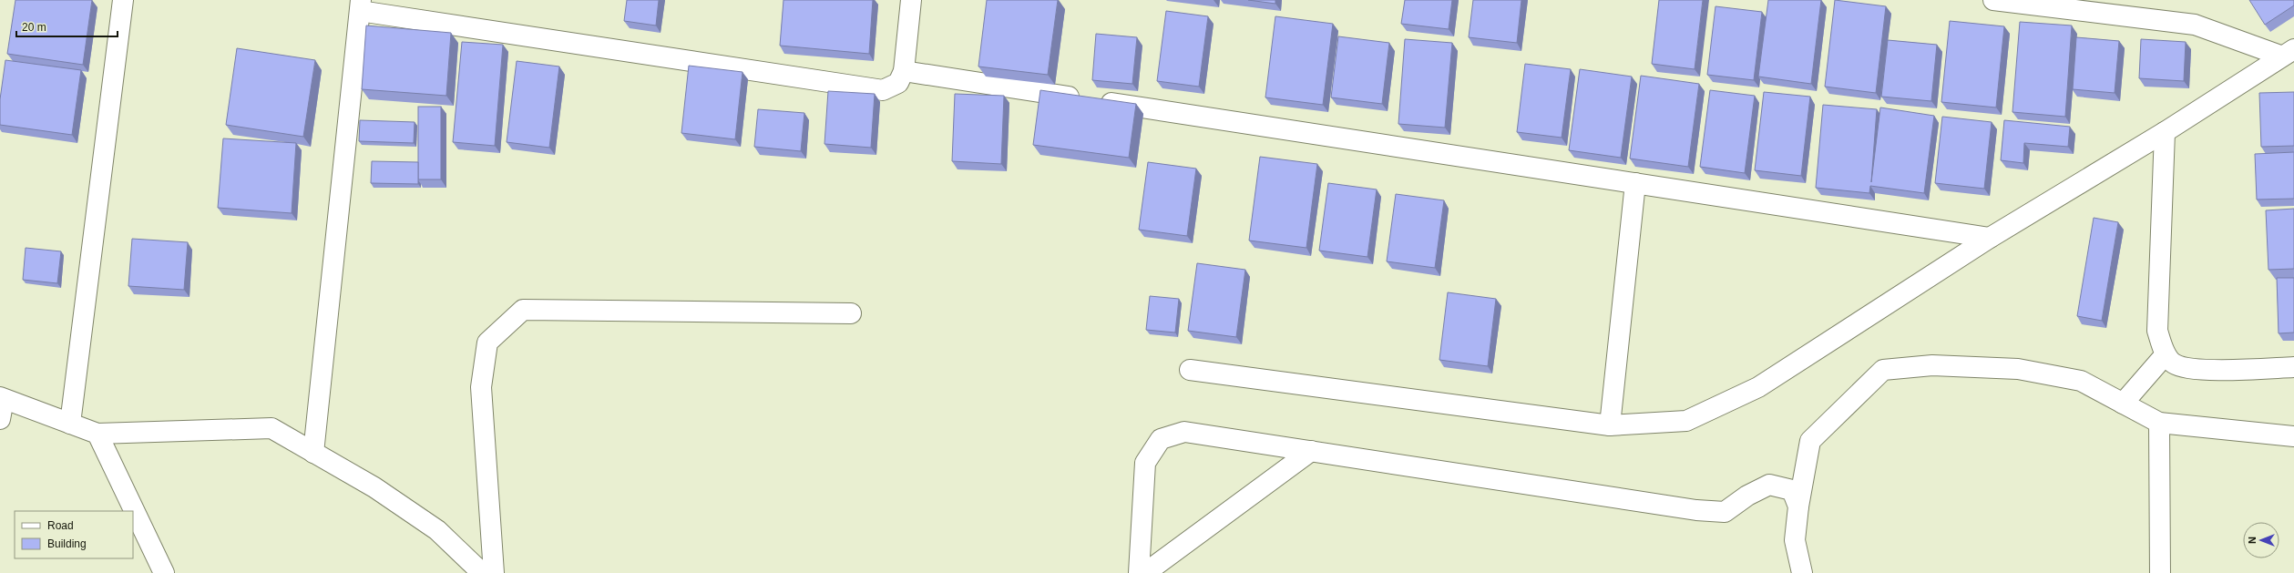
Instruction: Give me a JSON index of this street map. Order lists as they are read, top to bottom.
{
  "legend": ["Road", "Building"],
  "scale_bar": "20 m",
  "north": "left"
}
